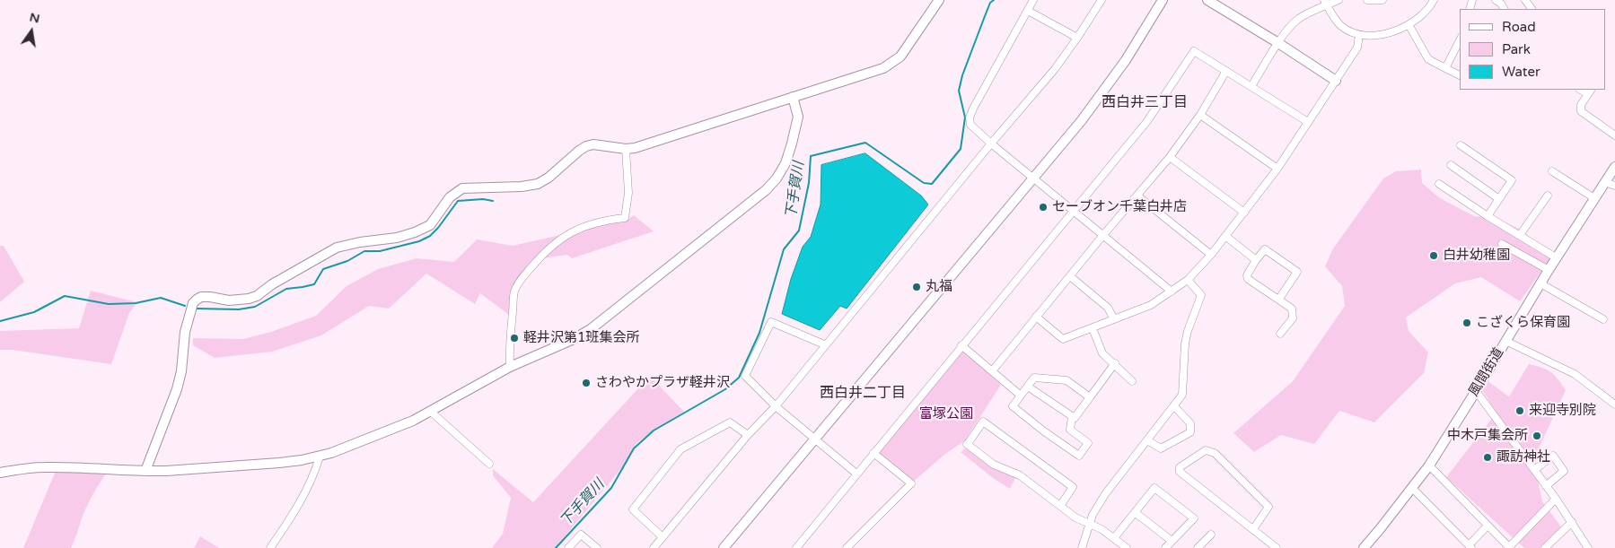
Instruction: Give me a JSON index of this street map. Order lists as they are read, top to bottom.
{
  "streets": {
    "street": ["風間街道"]
  },
  "districts": ["西白井三丁目", "西白井二丁目"],
  "water": ["下手賀川"],
  "parks": ["富塚公園"],
  "places": [
    "セーブオン千葉白井店",
    "白井幼稚園",
    "丸福",
    "こざくら保育園",
    "軽井沢第1班集会所",
    "さわやかプラザ軽井沢",
    "来迎寺別院",
    "中木戸集会所",
    "諏訪神社"
  ],
  "legend": ["Road", "Park", "Water"],
  "north": "top"
}
